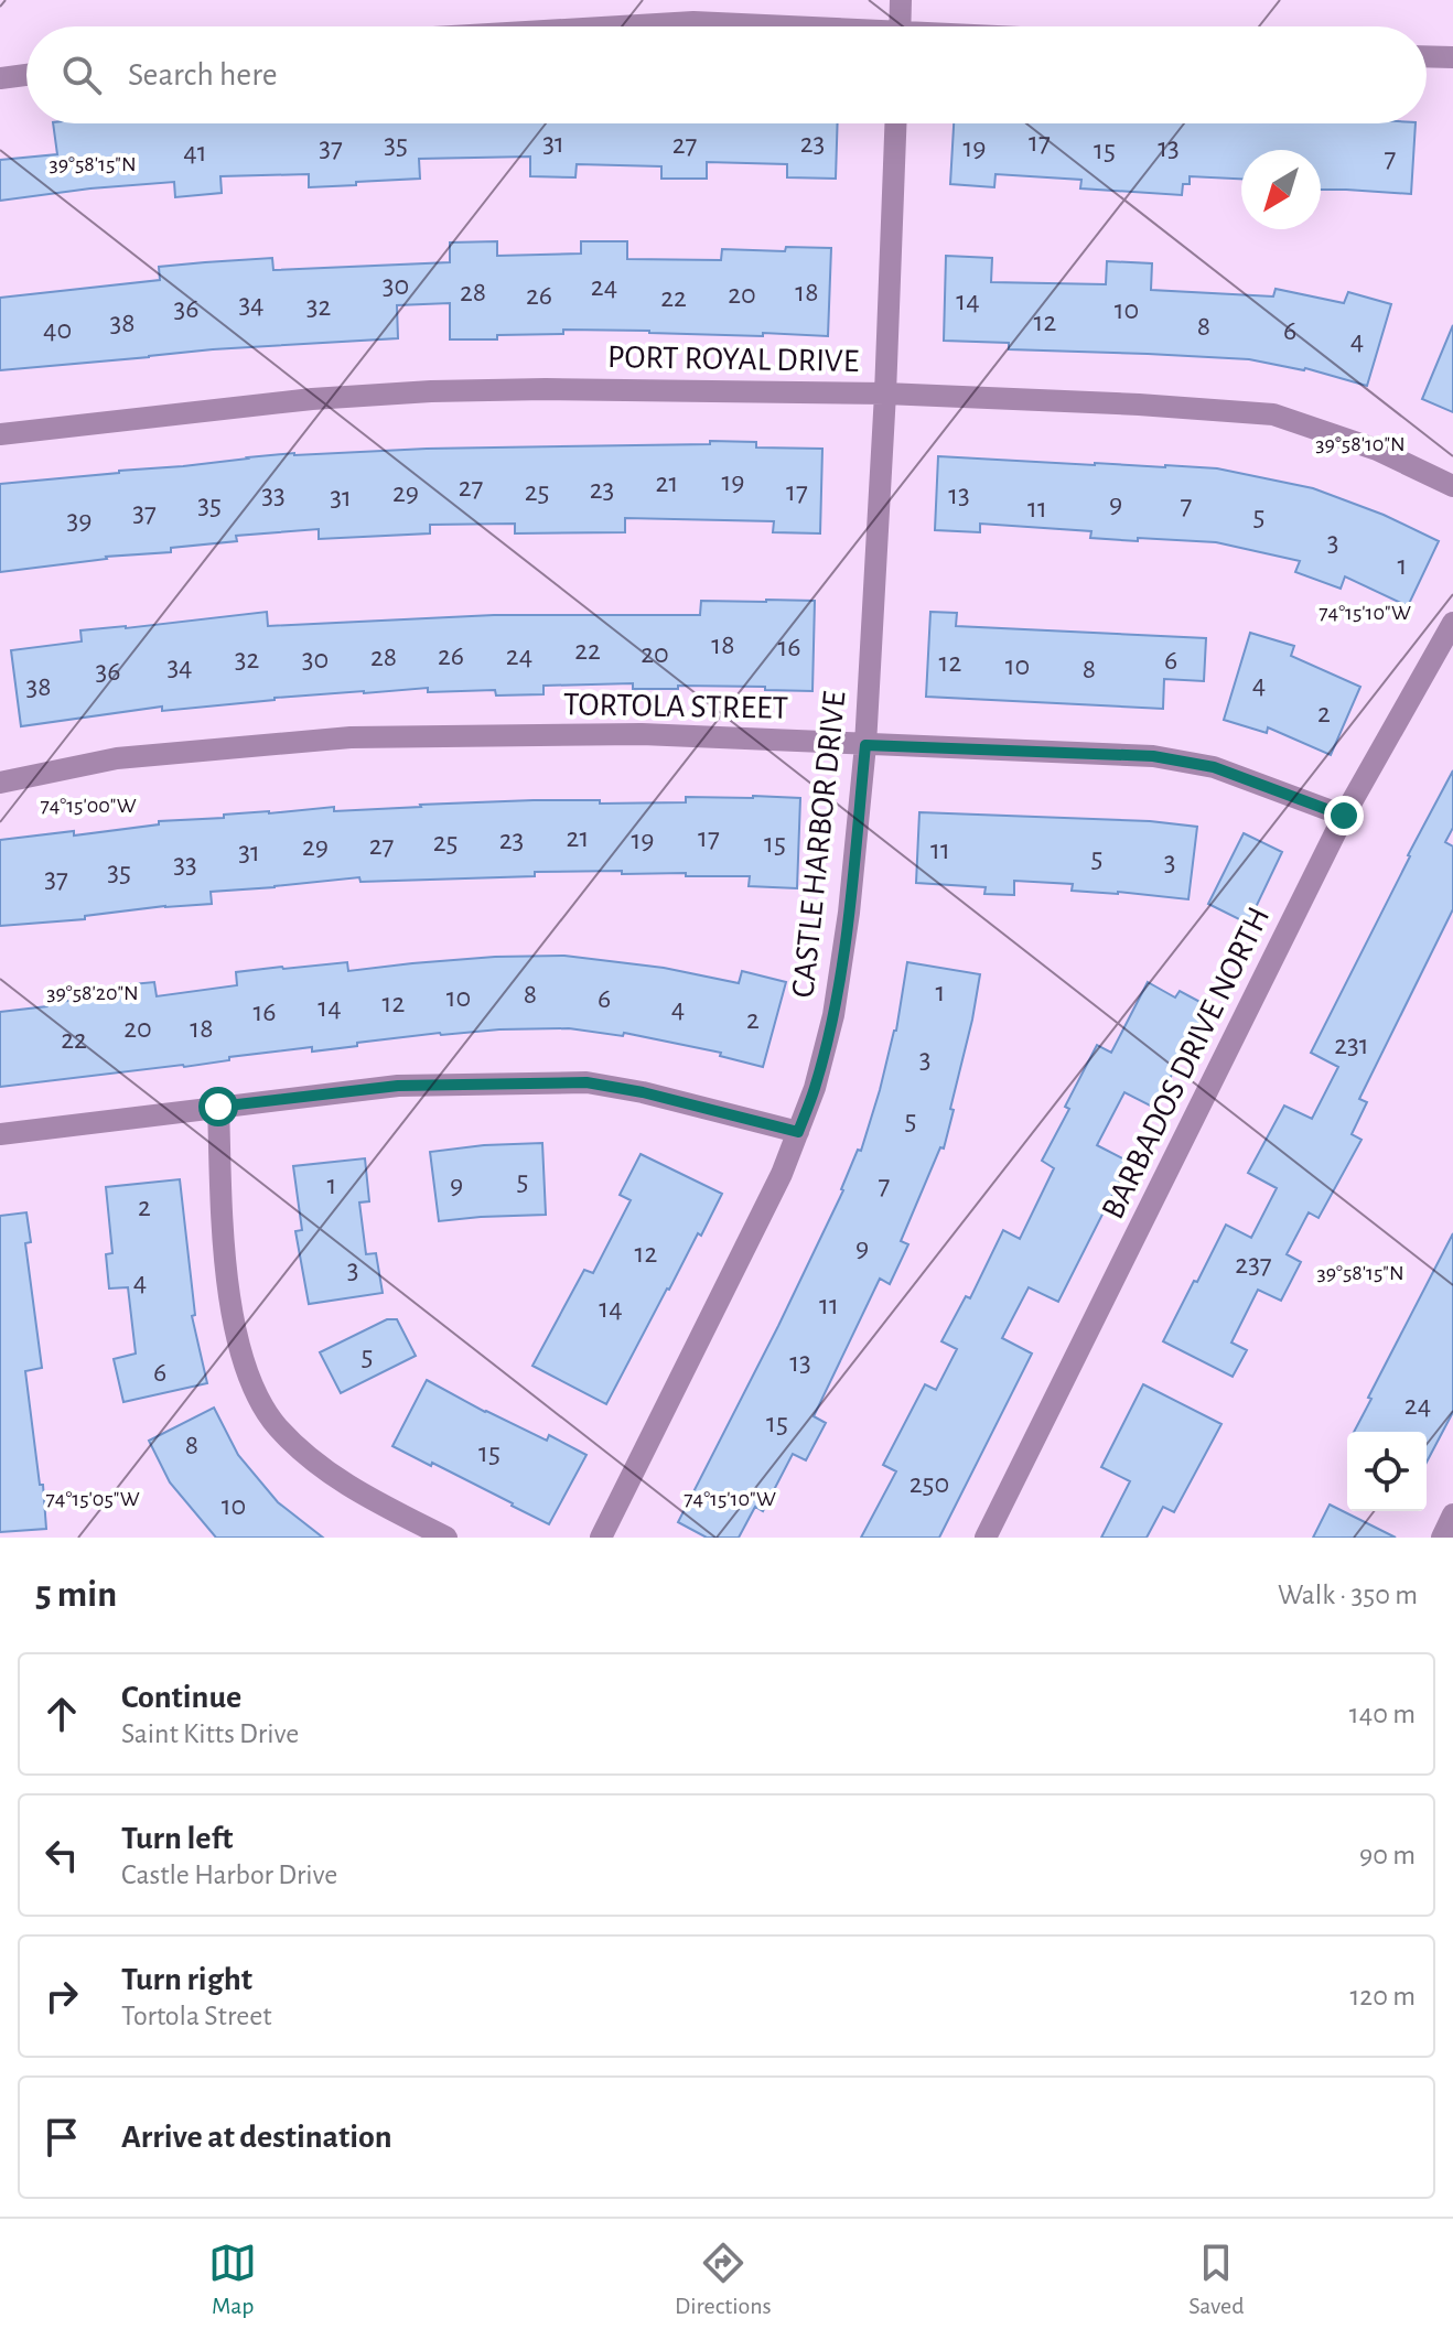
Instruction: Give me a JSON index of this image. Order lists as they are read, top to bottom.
{
  "streets": {
    "street": [
      "PORT ROYAL DRIVE",
      "TORTOLA STREET",
      "CASTLE HARBOR DRIVE",
      "BARBADOS DRIVE NORTH"
    ]
  },
  "crossings": [
    ["PORT ROYAL DRIVE", "CASTLE HARBOR DRIVE"],
    ["TORTOLA STREET", "CASTLE HARBOR DRIVE"],
    ["TORTOLA STREET", "BARBADOS DRIVE NORTH"]
  ],
  "house_numbers": [
    "17",
    "31",
    "23",
    "35",
    "27",
    "37",
    "19",
    "13",
    "15",
    "41",
    "7",
    "30",
    "24",
    "28",
    "18",
    "20",
    "26",
    "22",
    "14",
    "34",
    "32",
    "36",
    "10",
    "12",
    "38",
    "8",
    "40",
    "6",
    "4",
    "19",
    "21",
    "27",
    "23",
    "25",
    "17",
    "29",
    "33",
    "13",
    "31",
    "9",
    "35",
    "7",
    "11",
    "37",
    "5",
    "39",
    "3",
    "1",
    "18",
    "16",
    "22",
    "20",
    "26",
    "24",
    "28",
    "32",
    "30",
    "6",
    "12",
    "10",
    "34",
    "8",
    "36",
    "4",
    "38",
    "2",
    "21",
    "17",
    "23",
    "19",
    "25",
    "15",
    "27",
    "29",
    "11",
    "31",
    "5",
    "3",
    "33",
    "35",
    "37",
    "1",
    "8",
    "10",
    "6",
    "12",
    "14",
    "4",
    "16",
    "2",
    "20",
    "18",
    "22",
    "231",
    "3",
    "5",
    "5",
    "1",
    "9",
    "7",
    "2",
    "9",
    "12",
    "237",
    "3",
    "4",
    "11",
    "14",
    "5",
    "13",
    "6",
    "24",
    "15",
    "8",
    "15",
    "250",
    "10"
  ],
  "north": "bottom left",
  "page": {
    "search": "Search here",
    "heading": ["5 min", "Walk · 350 m"],
    "list": [
      ["Continue", "Saint Kitts Drive", "140 m"],
      ["Turn left", "Castle Harbor Drive", "90 m"],
      ["Turn right", "Tortola Street", "120 m"],
      "Arrive at destination"
    ],
    "nav": ["Map", "Directions", "Saved"]
  },
  "coordinates": [
    "39°58'15\"N",
    "39°58'10\"N",
    "74°15'10\"W",
    "74°15'00\"W",
    "39°58'20\"N",
    "74°15'05\"W"
  ]
}
